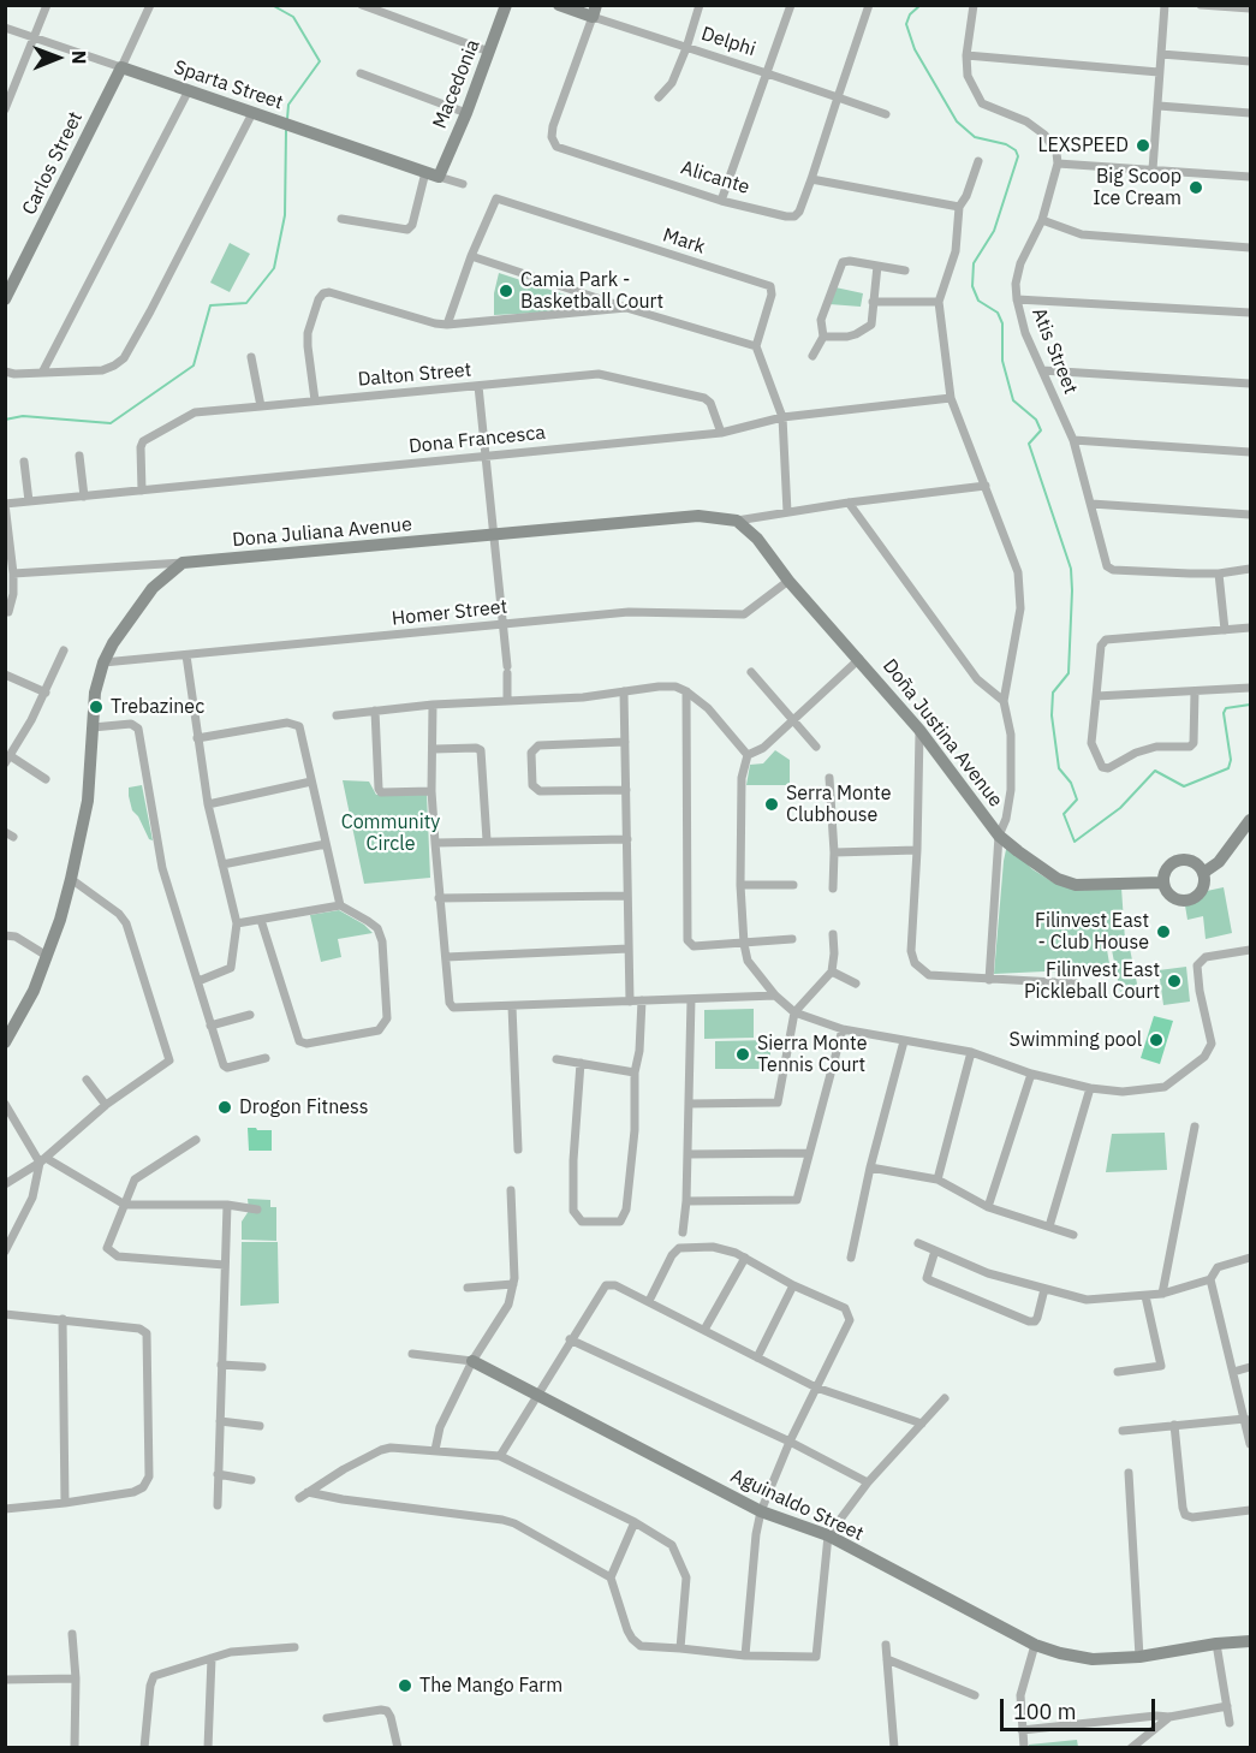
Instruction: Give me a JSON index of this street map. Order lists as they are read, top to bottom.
{
  "streets": {
    "street": [
      "Delphi",
      "Macedonia",
      "Sparta Street",
      "Carlos Street",
      "Alicante",
      "Mark",
      "Atis Street",
      "Dalton Street",
      "Dona Francesca",
      "Dona Juliana Avenue",
      "Homer Street",
      "Doña Justina Avenue",
      "Aguinaldo Street"
    ]
  },
  "crossings": [
    ["Delphi", "Alicante"],
    ["Macedonia", "Sparta Street"],
    ["Sparta Street", "Carlos Street"],
    ["Dalton Street", "Dona Francesca"],
    ["Dona Juliana Avenue", "Doña Justina Avenue"],
    ["Homer Street", "Doña Justina Avenue"]
  ],
  "parks": ["Community Circle"],
  "places": [
    "LEXSPEED",
    "Big Scoop Ice Cream",
    "Camia Park - Basketball Court",
    "Trebazinec",
    "Serra Monte Clubhouse",
    "Filinvest East - Club House",
    "Filinvest East Pickleball Court",
    "Swimming pool",
    "Sierra Monte Tennis Court",
    "Drogon Fitness",
    "The Mango Farm"
  ],
  "scale_bar": "100 m",
  "north": "right"
}
